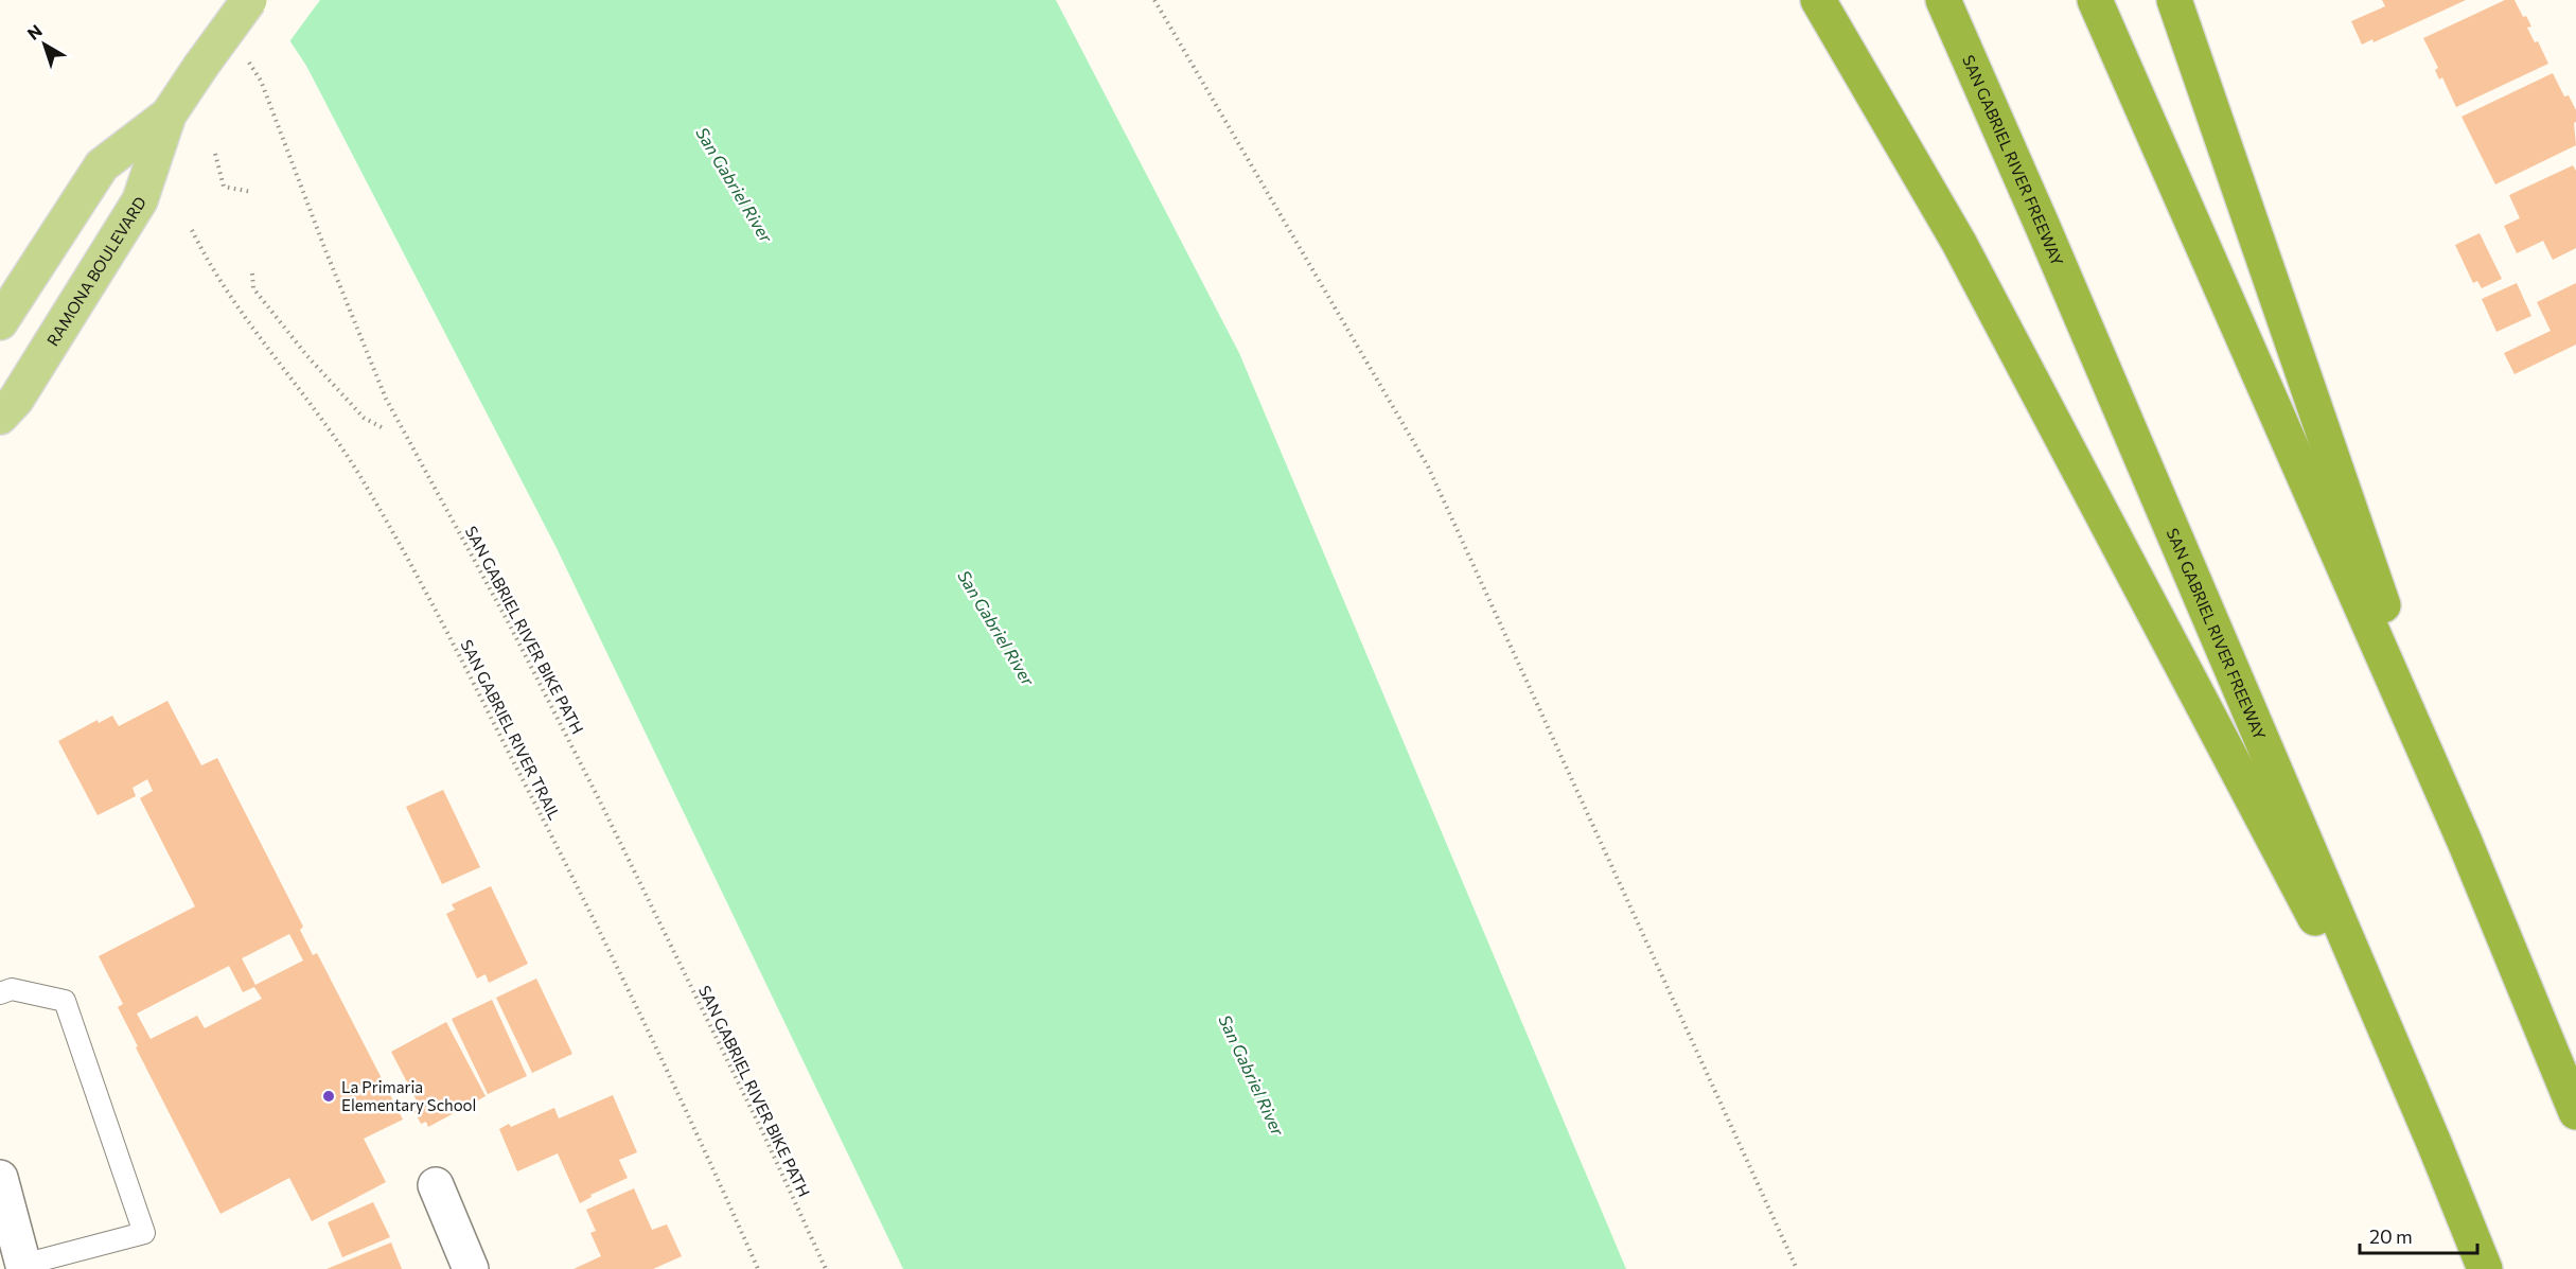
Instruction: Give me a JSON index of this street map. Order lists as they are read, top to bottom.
{
  "streets": {
    "highway": ["SAN GABRIEL RIVER FREEWAY"],
    "main road": ["RAMONA BOULEVARD"],
    "path": ["SAN GABRIEL RIVER BIKE PATH", "SAN GABRIEL RIVER TRAIL"]
  },
  "water": ["San Gabriel River"],
  "places": ["La Primaria Elementary School"],
  "scale_bar": "20 m",
  "north": "top left"
}
